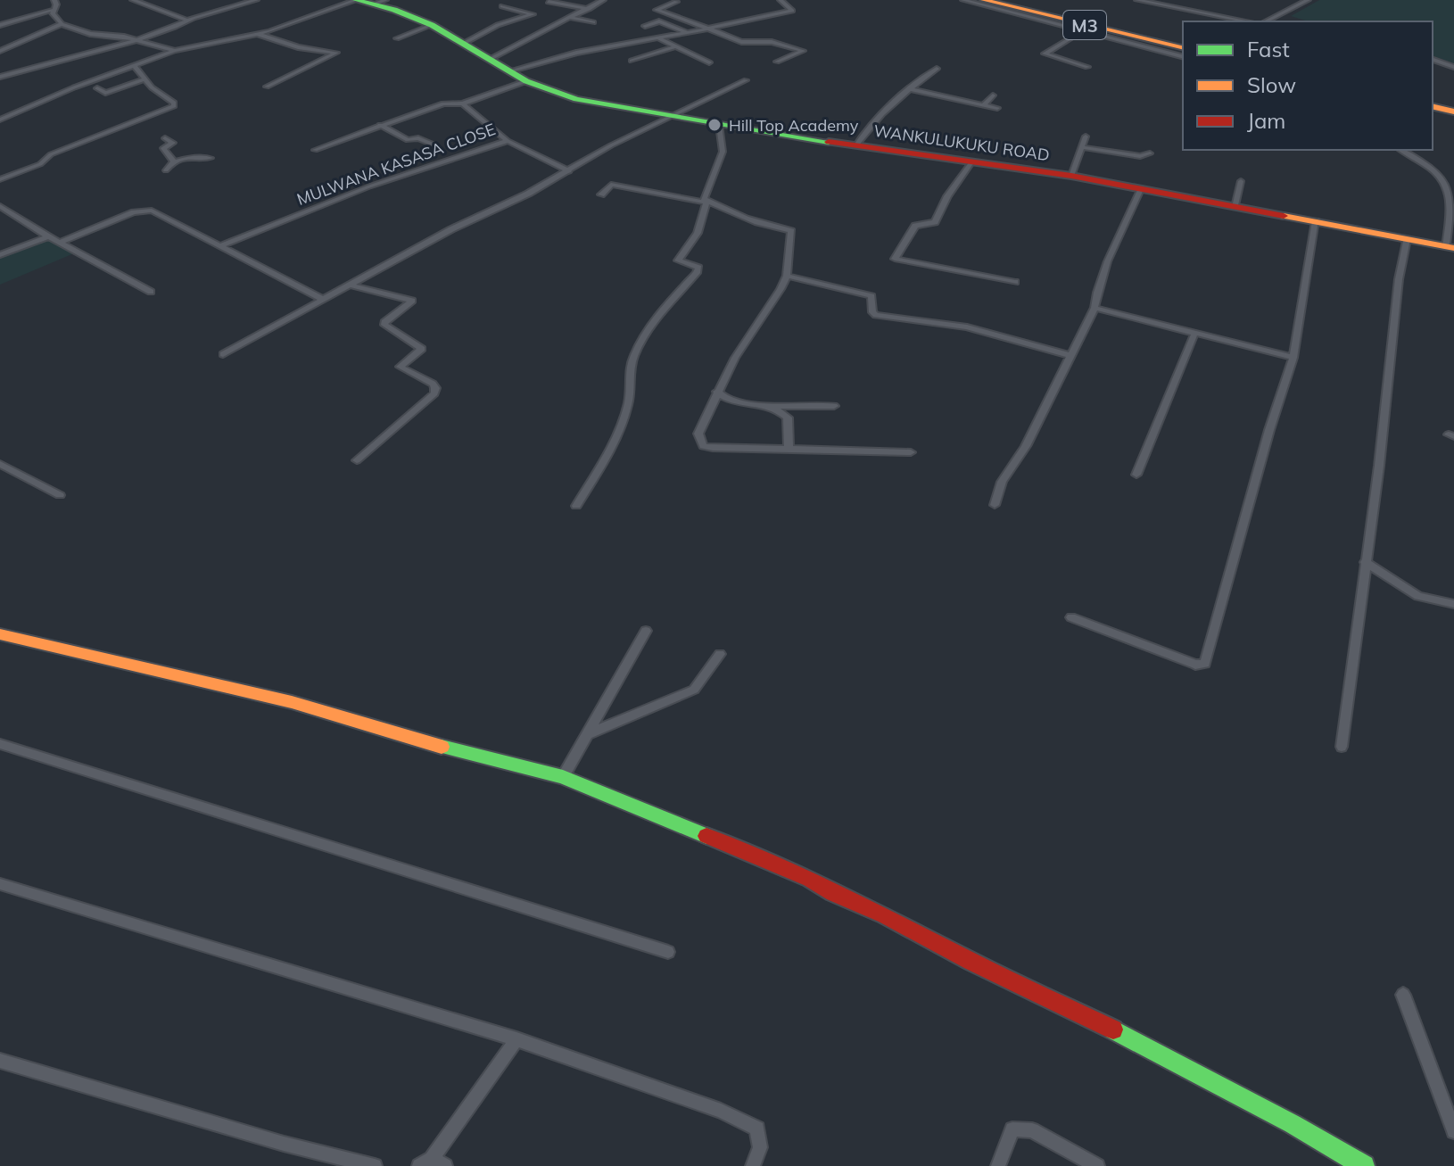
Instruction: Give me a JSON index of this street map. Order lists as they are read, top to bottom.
{
  "streets": {
    "main road": ["M3", "WANKULUKUKU ROAD"],
    "street": ["MULWANA KASASA CLOSE"]
  },
  "crossings": [
    ["WANKULUKUKU ROAD", "MULWANA KASASA CLOSE"]
  ],
  "places": ["Hill Top Academy"],
  "legend": ["Fast", "Slow", "Jam"]
}
